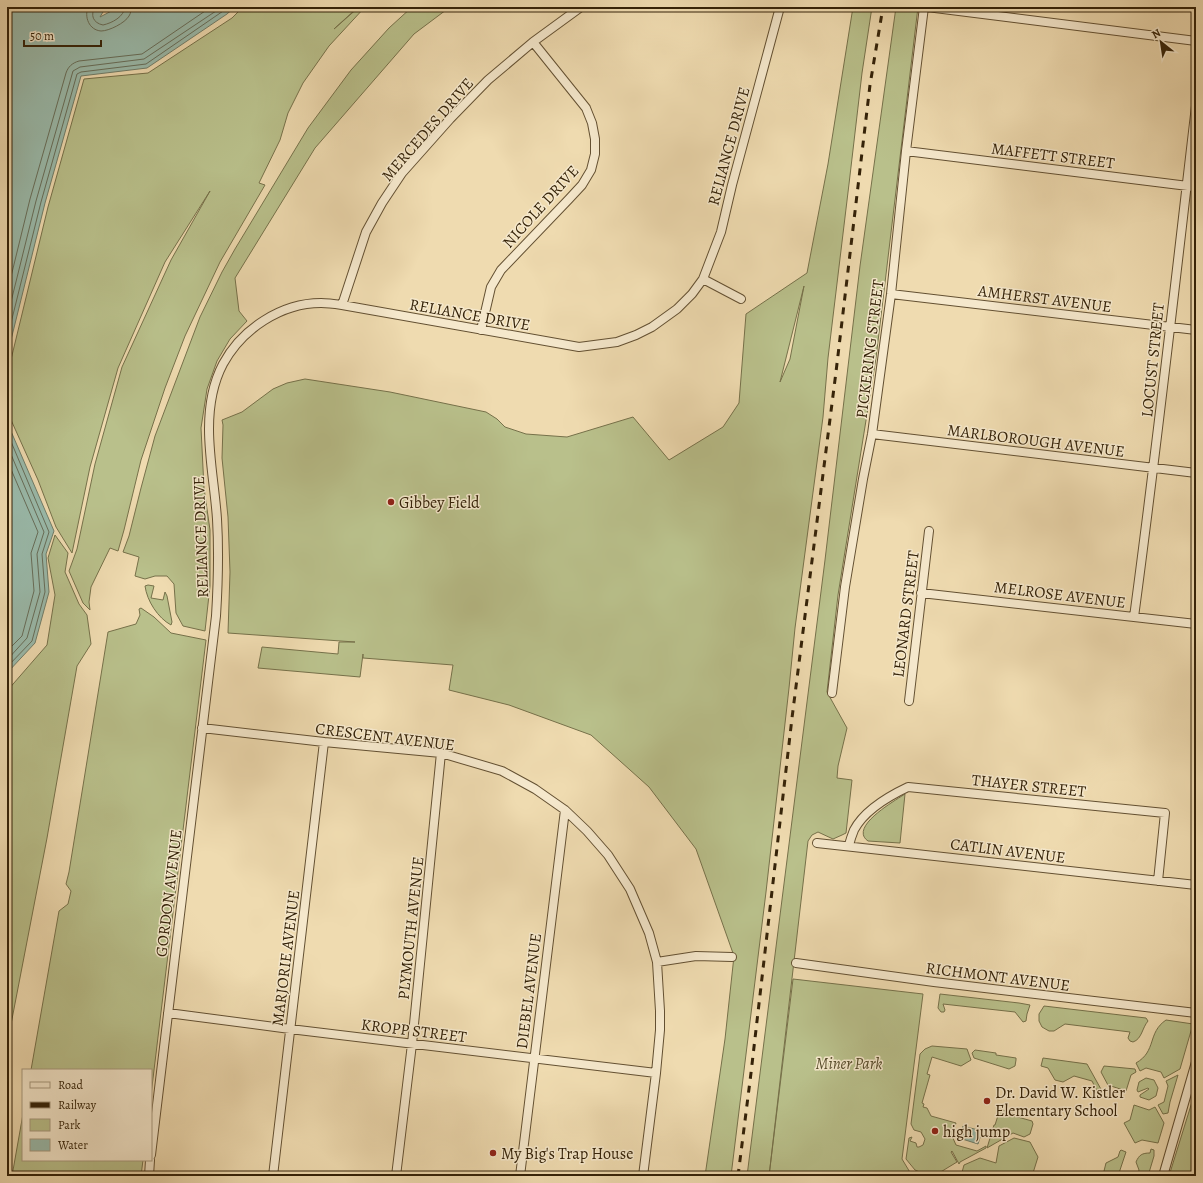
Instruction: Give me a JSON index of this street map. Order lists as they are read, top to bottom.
{
  "streets": {
    "street": [
      "MERCEDES DRIVE",
      "RELIANCE DRIVE",
      "MAFFETT STREET",
      "NICOLE DRIVE",
      "AMHERST AVENUE",
      "PICKERING STREET",
      "LOCUST STREET",
      "MARLBOROUGH AVENUE",
      "MELROSE AVENUE",
      "LEONARD STREET",
      "CRESCENT AVENUE",
      "THAYER STREET",
      "CATLIN AVENUE",
      "GORDON AVENUE",
      "PLYMOUTH AVENUE",
      "MARJORIE AVENUE",
      "RICHMONT AVENUE",
      "DIEBEL AVENUE",
      "KROPP STREET"
    ]
  },
  "crossings": [
    ["MERCEDES DRIVE", "RELIANCE DRIVE"],
    ["MERCEDES DRIVE", "NICOLE DRIVE"],
    ["RELIANCE DRIVE", "NICOLE DRIVE"],
    ["RELIANCE DRIVE", "GORDON AVENUE"],
    ["MAFFETT STREET", "PICKERING STREET"],
    ["MAFFETT STREET", "LOCUST STREET"],
    ["AMHERST AVENUE", "PICKERING STREET"],
    ["AMHERST AVENUE", "LOCUST STREET"],
    ["PICKERING STREET", "MARLBOROUGH AVENUE"],
    ["LOCUST STREET", "MARLBOROUGH AVENUE"],
    ["LOCUST STREET", "MELROSE AVENUE"],
    ["MELROSE AVENUE", "LEONARD STREET"],
    ["CRESCENT AVENUE", "GORDON AVENUE"],
    ["CRESCENT AVENUE", "PLYMOUTH AVENUE"],
    ["CRESCENT AVENUE", "MARJORIE AVENUE"],
    ["CRESCENT AVENUE", "DIEBEL AVENUE"],
    ["CRESCENT AVENUE", "KROPP STREET"],
    ["THAYER STREET", "CATLIN AVENUE"],
    ["GORDON AVENUE", "KROPP STREET"],
    ["PLYMOUTH AVENUE", "KROPP STREET"],
    ["MARJORIE AVENUE", "KROPP STREET"],
    ["DIEBEL AVENUE", "KROPP STREET"]
  ],
  "parks": ["Miner Park"],
  "places": [
    "Gibbey Field",
    "Dr. David W. Kistler Elementary School",
    "high jump",
    "My Big's Trap House"
  ],
  "legend": [
    "Road",
    "Railway",
    "Park",
    "Water"
  ],
  "scale_bar": "50 m",
  "north": "top left"
}
